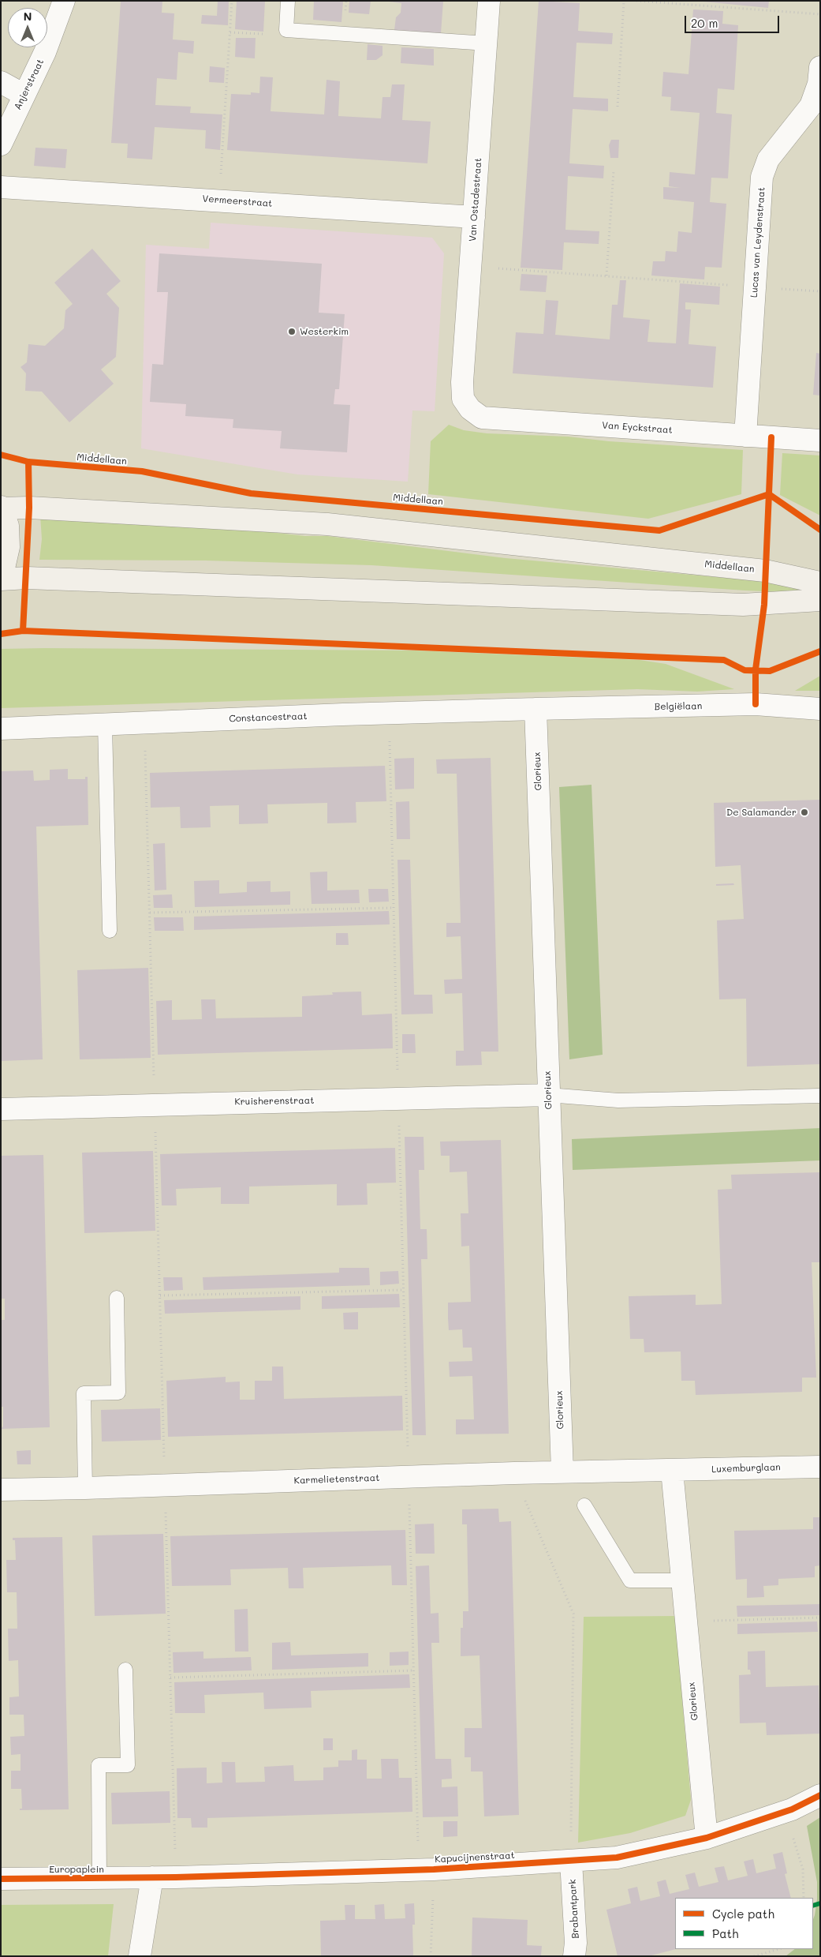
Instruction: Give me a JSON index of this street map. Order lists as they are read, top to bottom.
{
  "streets": {
    "main road": ["Middellaan"],
    "street": [
      "Anjerstraat",
      "Van Ostadestraat",
      "Vermeerstraat",
      "Lucas van Leydenstraat",
      "Van Eyckstraat",
      "Belgiëlaan",
      "Constancestraat",
      "Glorieux",
      "Kruisherenstraat",
      "Luxemburglaan",
      "Karmelietenstraat",
      "Kapucijnenstraat",
      "Europaplein",
      "Brabantpark"
    ]
  },
  "crossings": [
    ["Van Ostadestraat", "Vermeerstraat"],
    ["Van Ostadestraat", "Van Eyckstraat"],
    ["Lucas van Leydenstraat", "Van Eyckstraat"],
    ["Belgiëlaan", "Constancestraat"],
    ["Belgiëlaan", "Glorieux"],
    ["Constancestraat", "Glorieux"],
    ["Glorieux", "Kruisherenstraat"],
    ["Glorieux", "Luxemburglaan"],
    ["Glorieux", "Karmelietenstraat"],
    ["Glorieux", "Kapucijnenstraat"],
    ["Luxemburglaan", "Karmelietenstraat"],
    ["Kapucijnenstraat", "Europaplein"],
    ["Kapucijnenstraat", "Brabantpark"]
  ],
  "places": ["Westerkim", "De Salamander"],
  "legend": ["Cycle path", "Path"],
  "scale_bar": "20 m",
  "north": "top"
}
